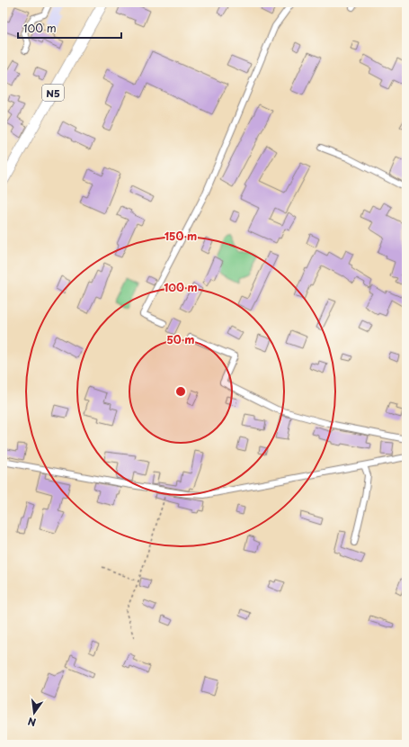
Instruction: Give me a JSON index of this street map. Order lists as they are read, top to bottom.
{
  "streets": {
    "highway": ["N5"]
  },
  "scale_bar": "100 m",
  "north": "bottom",
  "rings": ["150 m", "100 m", "50 m"]
}
